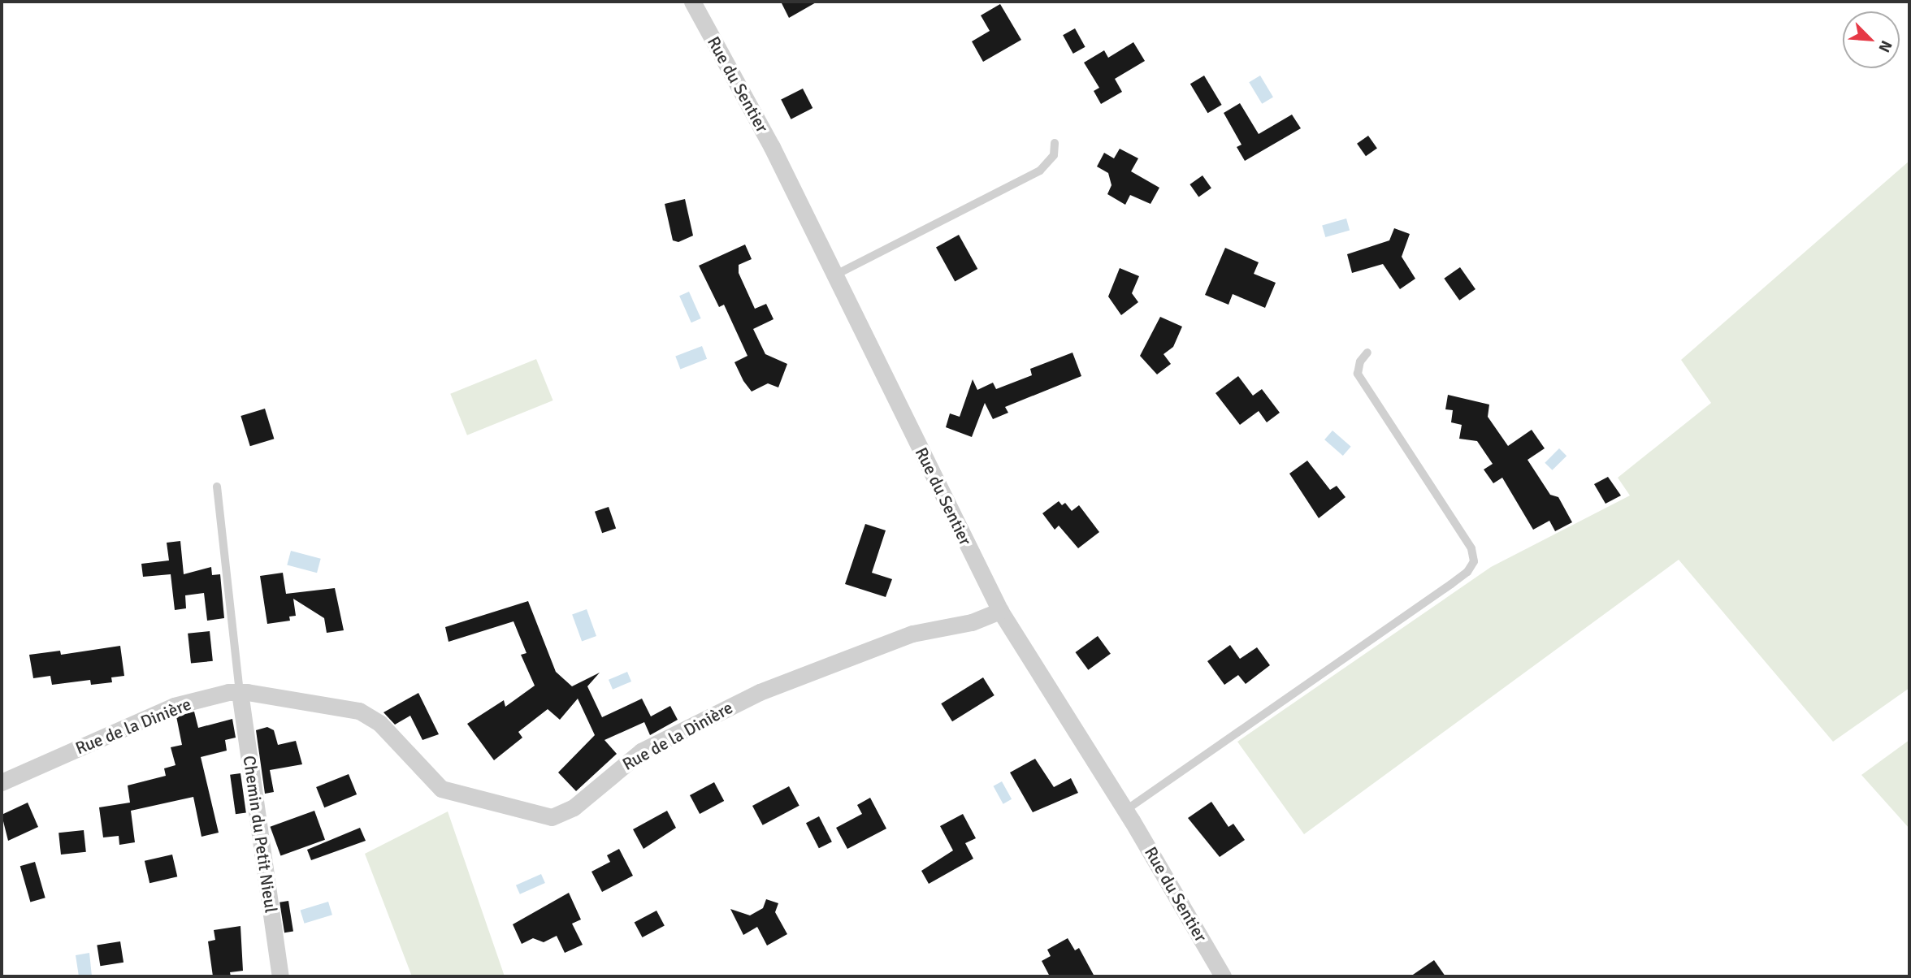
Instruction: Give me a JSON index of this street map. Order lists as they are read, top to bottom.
{
  "streets": {
    "street": ["Rue du Sentier", "Rue de la Dinière", "Chemin du Petit Nieul"]
  },
  "crossings": [
    ["Rue du Sentier", "Rue de la Dinière"],
    ["Rue de la Dinière", "Chemin du Petit Nieul"]
  ],
  "north": "bottom right"
}
